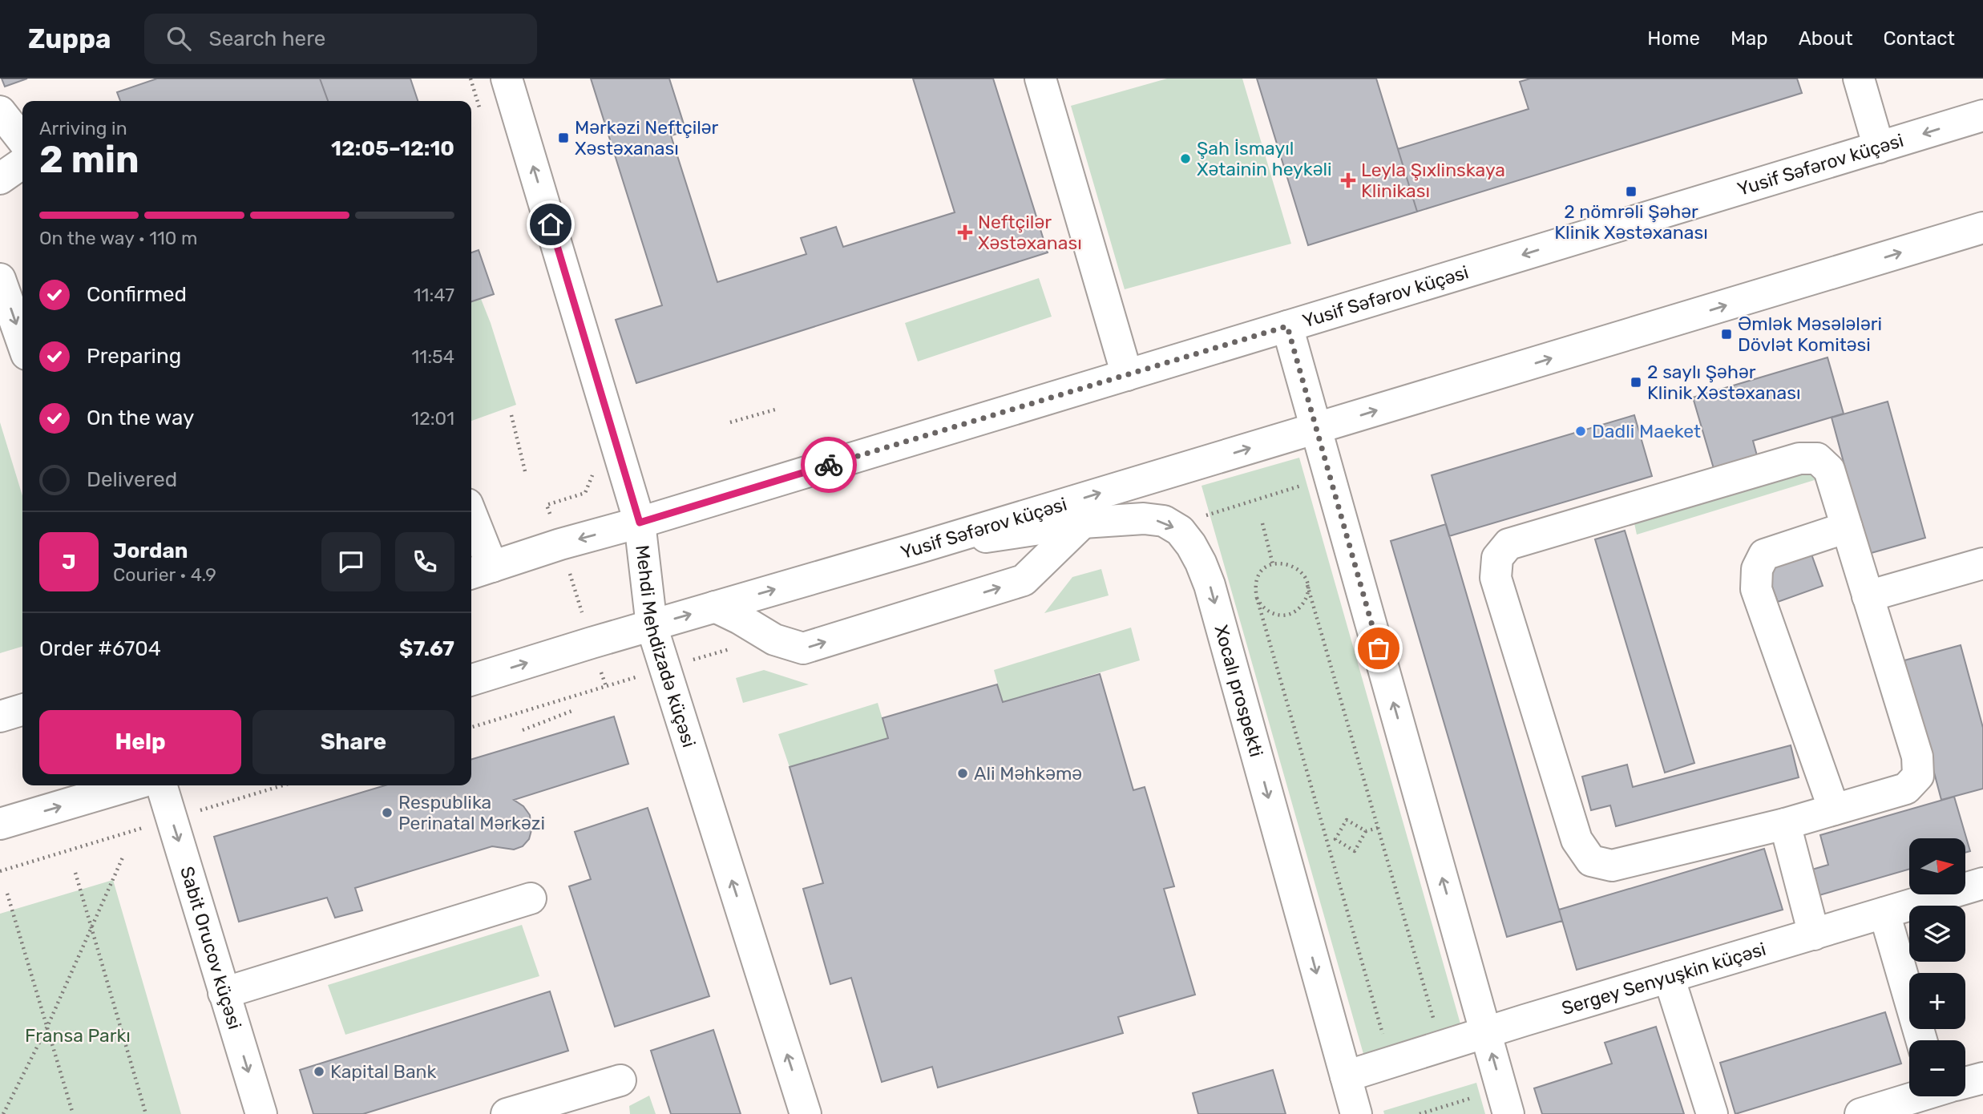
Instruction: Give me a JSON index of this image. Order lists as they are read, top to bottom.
{
  "streets": {
    "main road": [
      "Yusif Səfərov küçəsi",
      "Mehdi Mehdizadə küçəsi",
      "Xocalı prospekti",
      "Sabit Orucov küçəsi",
      "Sergey Senyuşkin küçəsi"
    ]
  },
  "crossings": [
    ["Yusif Səfərov küçəsi", "Mehdi Mehdizadə küçəsi"],
    ["Yusif Səfərov küçəsi", "Xocalı prospekti"],
    ["Xocalı prospekti", "Sergey Senyuşkin küçəsi"]
  ],
  "one_way": ["Mehdi Mehdizadə küçəsi", "Sabit Orucov küçəsi"],
  "parks": ["Fransa Parkı"],
  "places": {
    "transit": [
      "Mərkəzi Neftçilər Xəstəxanası",
      "2 nömrəli Şəhər Klinik Xəstəxanası",
      "Əmlək Məsələləri Dövlət Komitəsi",
      "2 saylı Şəhər Klinik Xəstəxanası"
    ],
    "other": [
      "Şah İsmayıl Xətainin heykəli",
      "Dadli Maeket",
      "Ali Məhkəmə",
      "Respublika Perinatal Mərkəzi",
      "Kapital Bank"
    ],
    "health": ["Leyla Şıxlinskaya Klinikası", "Neftçilər Xəstəxanası"]
  },
  "north": "right",
  "page": {
    "header": "Zuppa",
    "search": "Search here",
    "nav": [
      "Home",
      "Map",
      "About",
      "Contact"
    ],
    "heading": ["2 min", "Arriving in", "12:05–12:10"],
    "panel": [
      "Jordan",
      "Courier · 4.9",
      "Order #6704",
      "$7.67"
    ],
    "bar": "On the way · 110 m",
    "list": [
      ["Confirmed", "11:47"],
      ["Preparing", "11:54"],
      ["On the way", "12:01"],
      "Delivered"
    ],
    "round": "J",
    "buttons": ["Help", "Share"],
    "map_buttons": ["+", "−"]
  }
}
